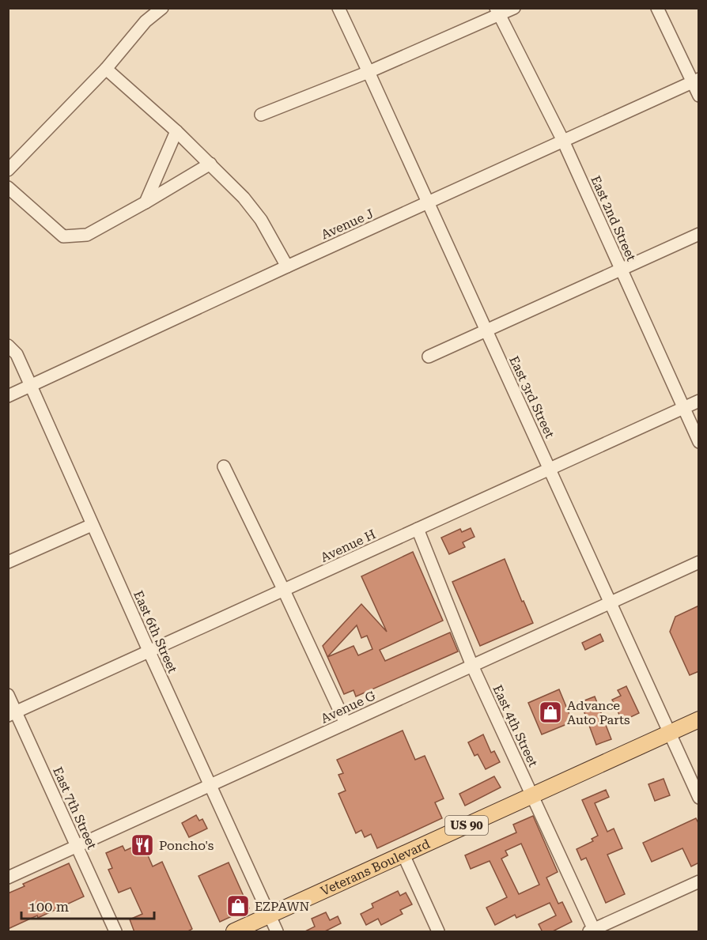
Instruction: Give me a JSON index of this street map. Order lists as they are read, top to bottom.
{
  "streets": {
    "main road": ["US 90", "Veterans Boulevard"],
    "street": [
      "East 2nd Street",
      "Avenue J",
      "East 3rd Street",
      "Avenue H",
      "East 6th Street",
      "Avenue G",
      "East 4th Street",
      "East 7th Street"
    ]
  },
  "crossings": [
    ["East 2nd Street", "Avenue J"],
    ["East 2nd Street", "Avenue H"],
    ["Avenue J", "East 3rd Street"],
    ["Avenue J", "East 6th Street"],
    ["East 3rd Street", "Avenue H"],
    ["East 3rd Street", "Avenue G"],
    ["East 3rd Street", "Veterans Boulevard"],
    ["Avenue H", "East 6th Street"],
    ["Avenue H", "East 4th Street"],
    ["Avenue H", "East 7th Street"],
    ["East 6th Street", "Avenue G"],
    ["East 6th Street", "Veterans Boulevard"],
    ["Avenue G", "East 4th Street"],
    ["Avenue G", "East 7th Street"],
    ["East 4th Street", "Veterans Boulevard"]
  ],
  "places": {
    "shop": ["Advance Auto Parts", "EZPAWN"],
    "restaurant": ["Poncho's"]
  },
  "scale_bar": "100 m"
}
